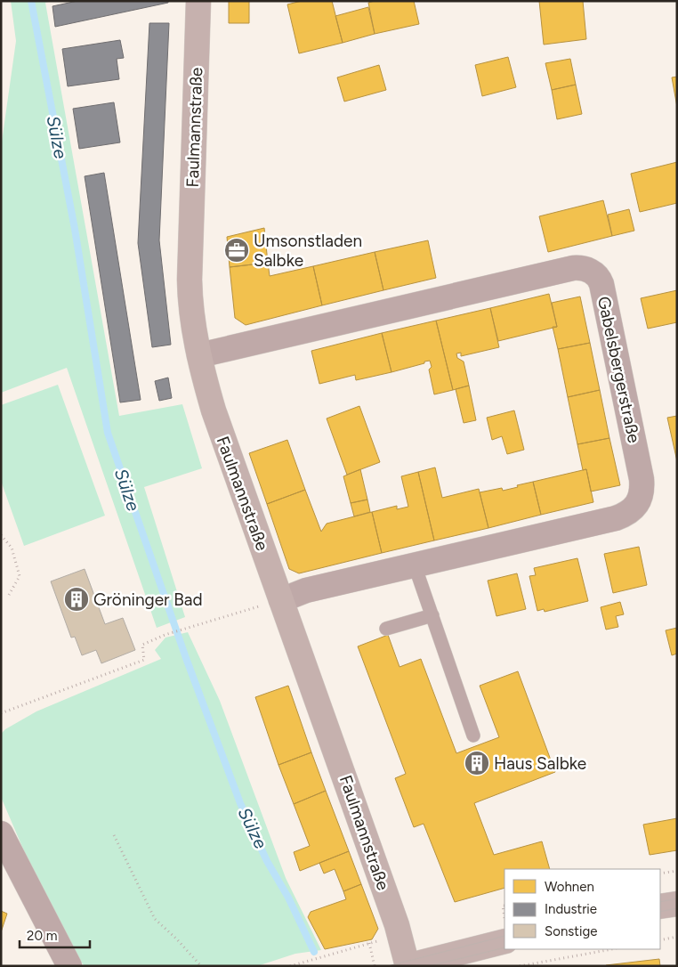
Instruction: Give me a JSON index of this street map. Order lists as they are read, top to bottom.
{
  "streets": {
    "main road": ["Faulmannstraße"],
    "street": ["Gabelsbergerstraße"]
  },
  "crossings": [
    ["Faulmannstraße", "Gabelsbergerstraße"]
  ],
  "water": ["Sülze"],
  "places": {
    "office": ["Umsonstladen Salbke"],
    "building": ["Gröninger Bad", "Haus Salbke"]
  },
  "legend": ["Wohnen", "Industrie", "Sonstige"],
  "scale_bar": "20 m"
}
